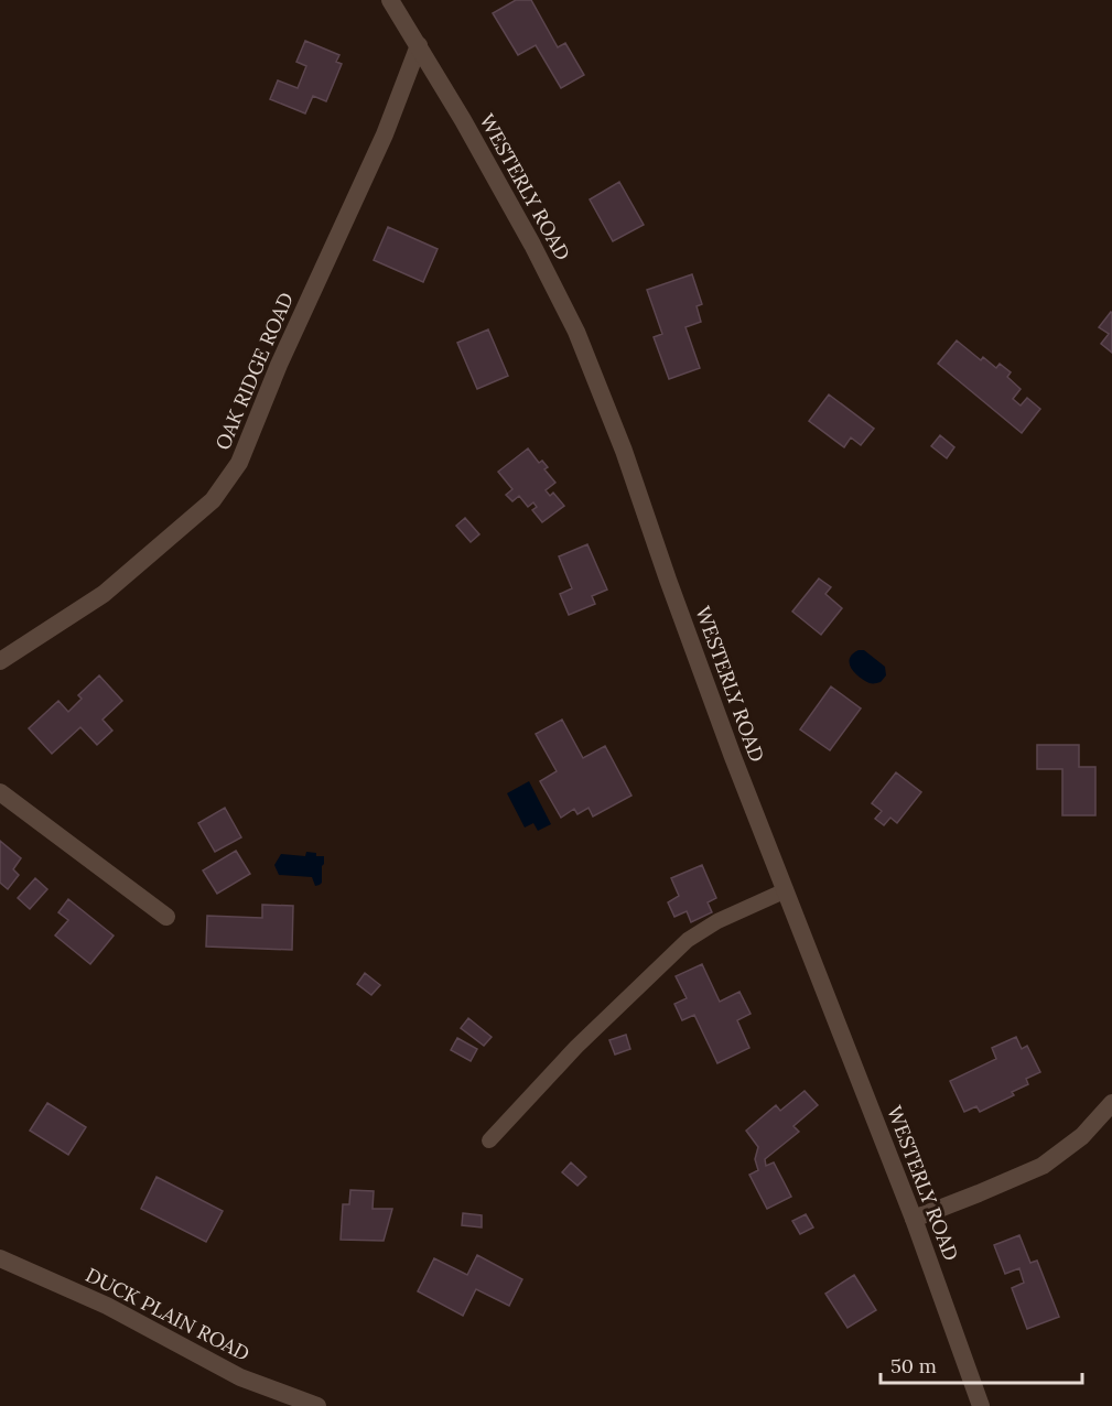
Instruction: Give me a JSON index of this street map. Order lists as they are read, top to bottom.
{
  "streets": {
    "street": ["WESTERLY ROAD", "OAK RIDGE ROAD", "DUCK PLAIN ROAD"]
  },
  "crossings": [
    ["WESTERLY ROAD", "OAK RIDGE ROAD"]
  ],
  "scale_bar": "50 m"
}
